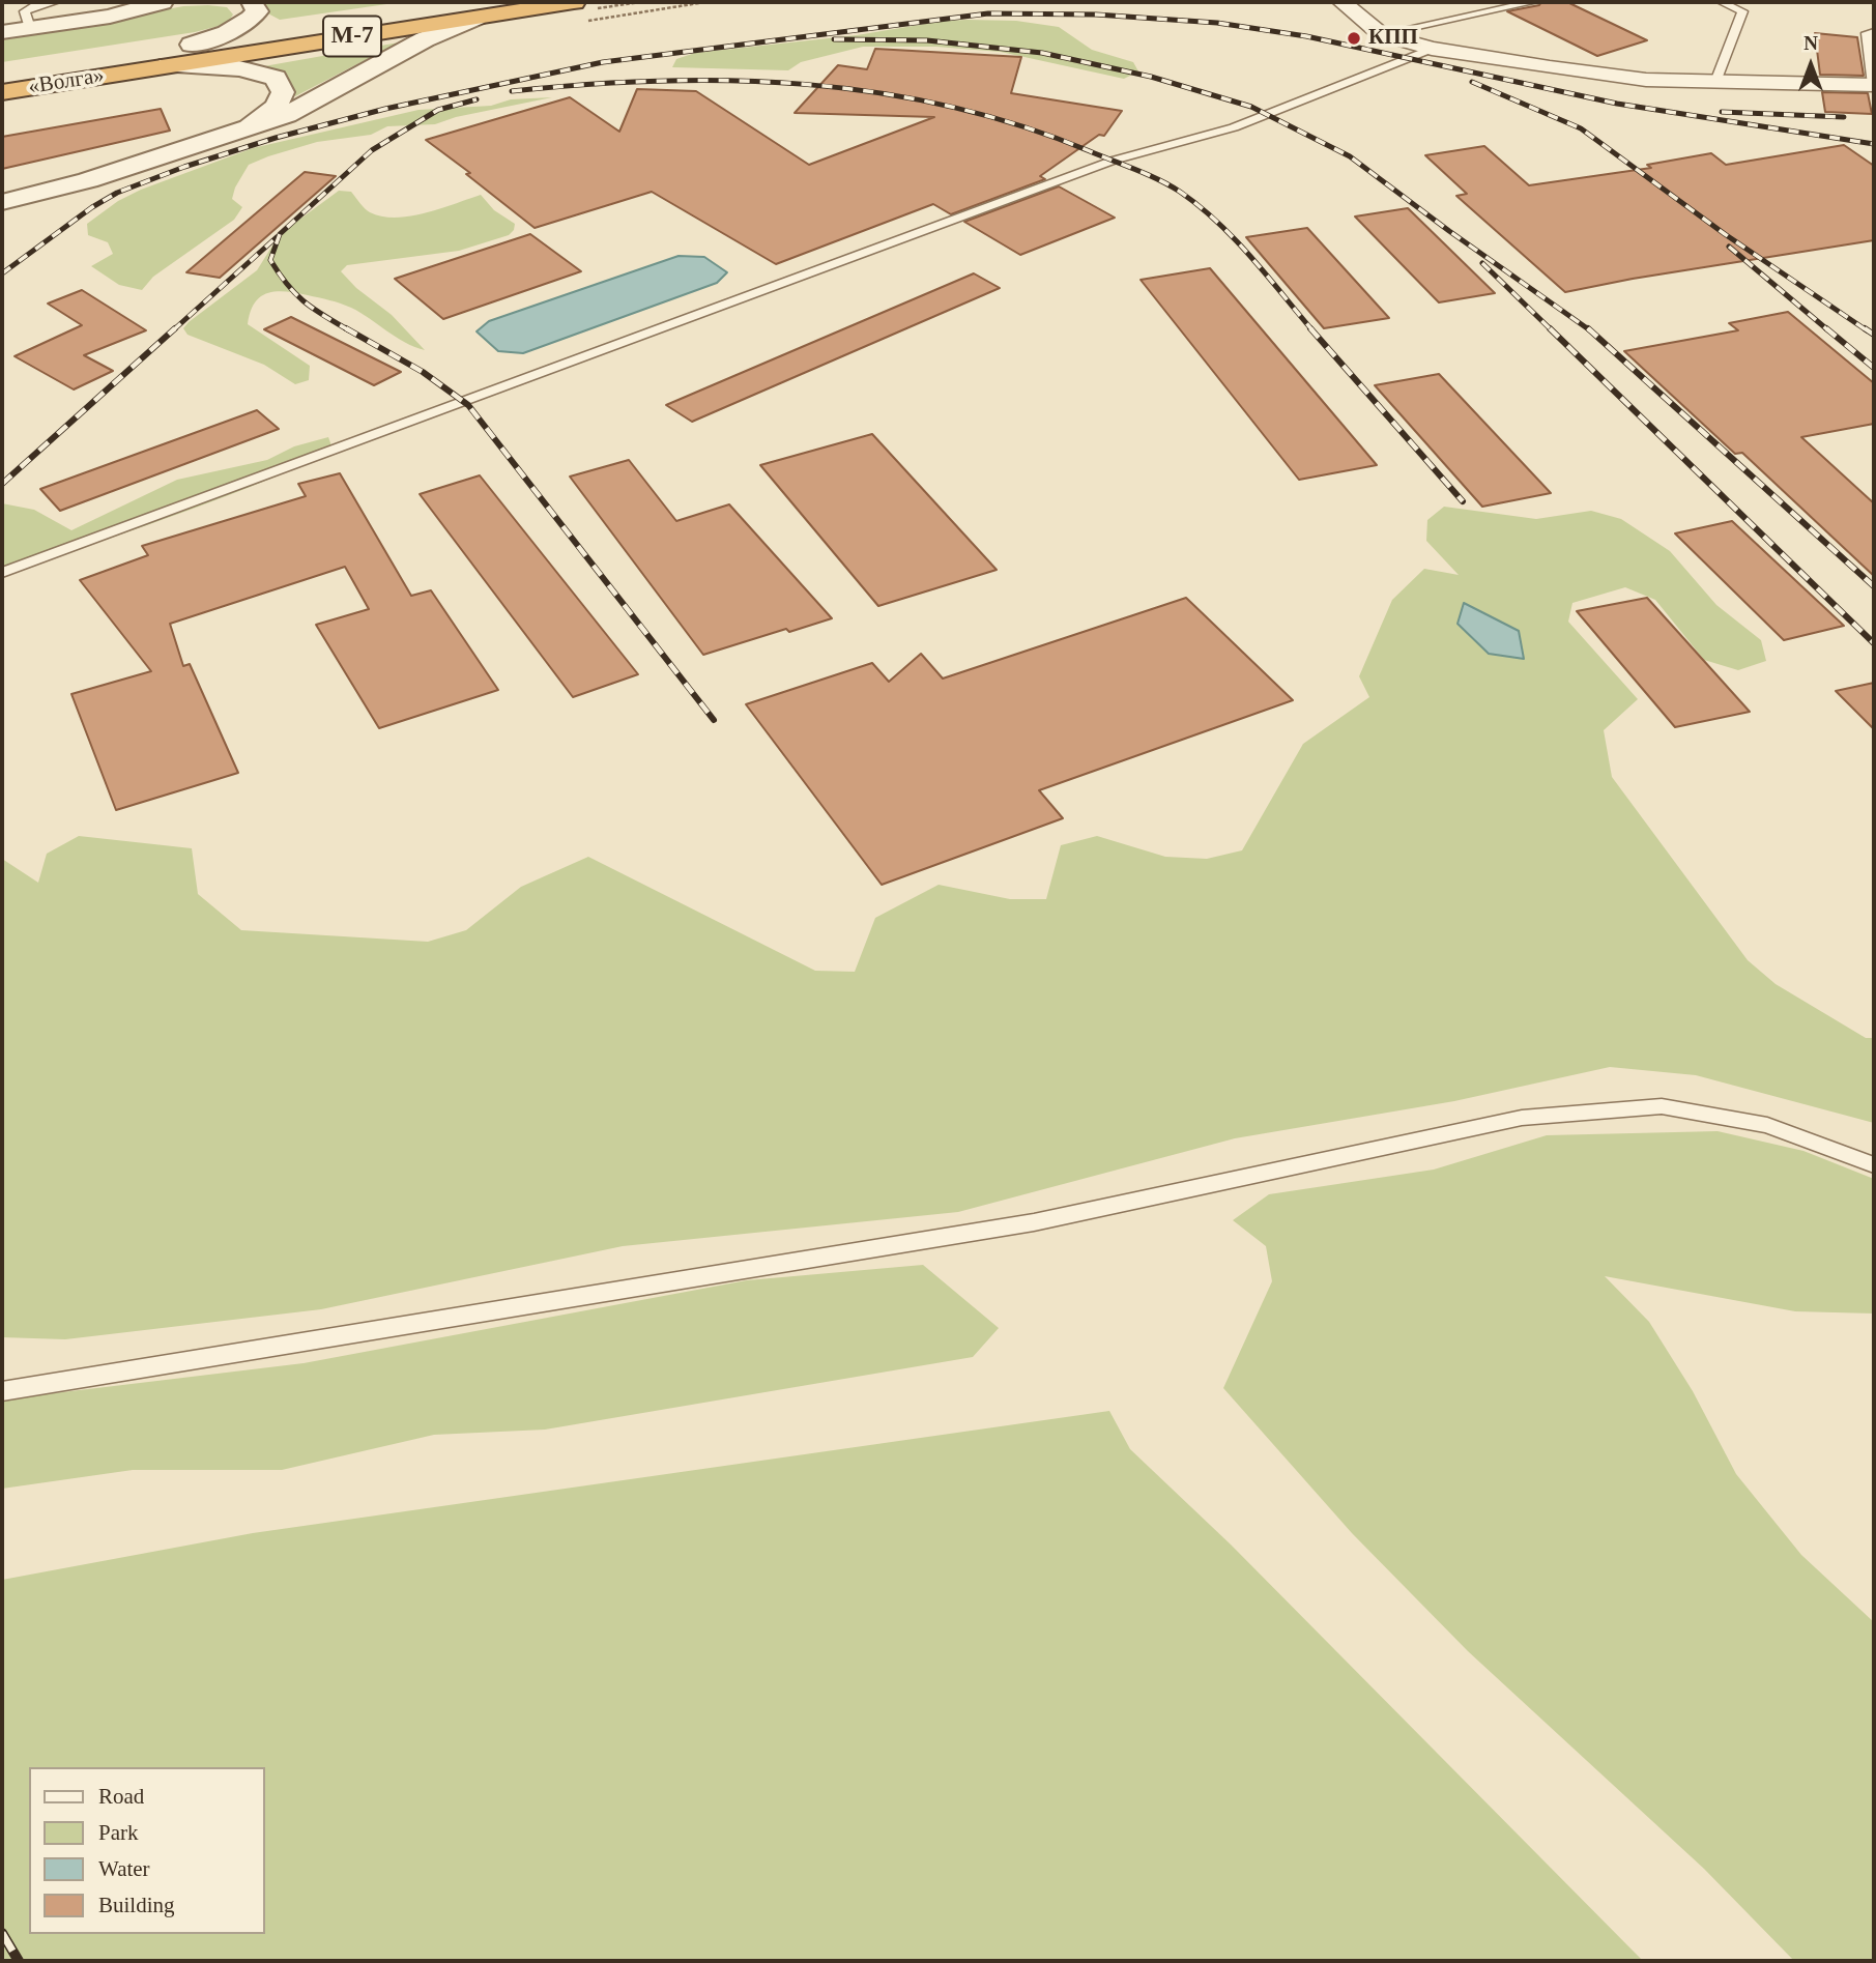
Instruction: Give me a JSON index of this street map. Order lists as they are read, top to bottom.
{
  "streets": {
    "highway": ["М-7", "«Волга»"]
  },
  "crossings": [
    ["М-7", "«Волга»"]
  ],
  "places": ["КПП"],
  "legend": [
    "Road",
    "Park",
    "Water",
    "Building"
  ],
  "north": "top"
}
